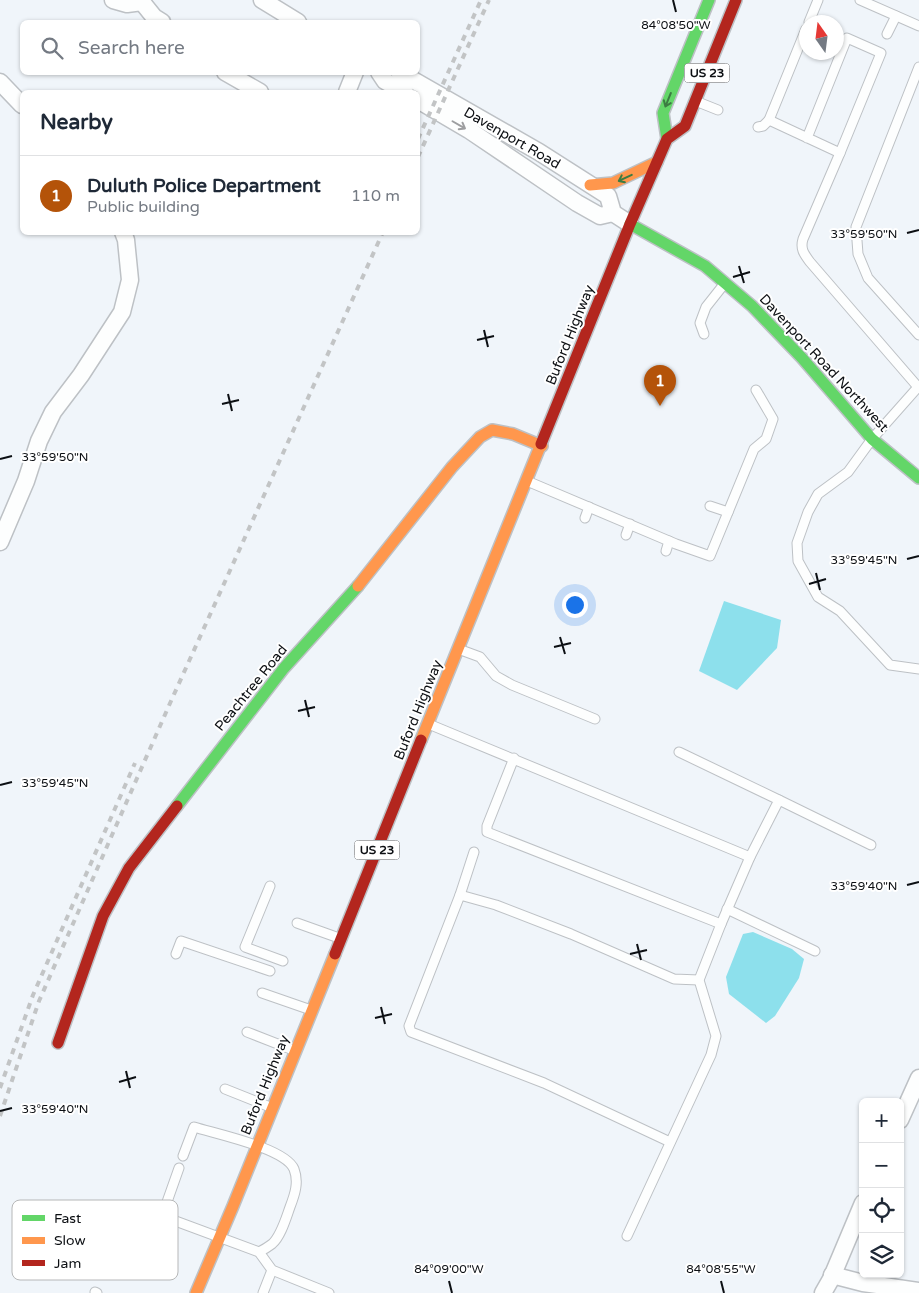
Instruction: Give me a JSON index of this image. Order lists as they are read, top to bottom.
{
  "streets": {
    "main road": [
      "US 23",
      "Buford Highway",
      "Davenport Road Northwest",
      "Peachtree Road"
    ],
    "street": ["Davenport Road"]
  },
  "crossings": [
    ["US 23", "Buford Highway"],
    ["Davenport Road", "Buford Highway"],
    ["Davenport Road", "Davenport Road Northwest"],
    ["Buford Highway", "Davenport Road Northwest"],
    ["Buford Highway", "Peachtree Road"]
  ],
  "legend": ["Fast", "Slow", "Jam"],
  "north": "top",
  "page": {
    "search": "Search here",
    "heading": "Nearby",
    "list": [
      {
        "mark": "1",
        "name": "Duluth Police Department",
        "note": "Public building",
        "value": "110 m"
      }
    ],
    "pins": "1",
    "map_buttons": ["+", "−"]
  },
  "coordinates": [
    "84°08'50\"W",
    "33°59'50\"N",
    "33°59'45\"N",
    "33°59'40\"N",
    "84°09'00\"W",
    "84°08'55\"W"
  ]
}
